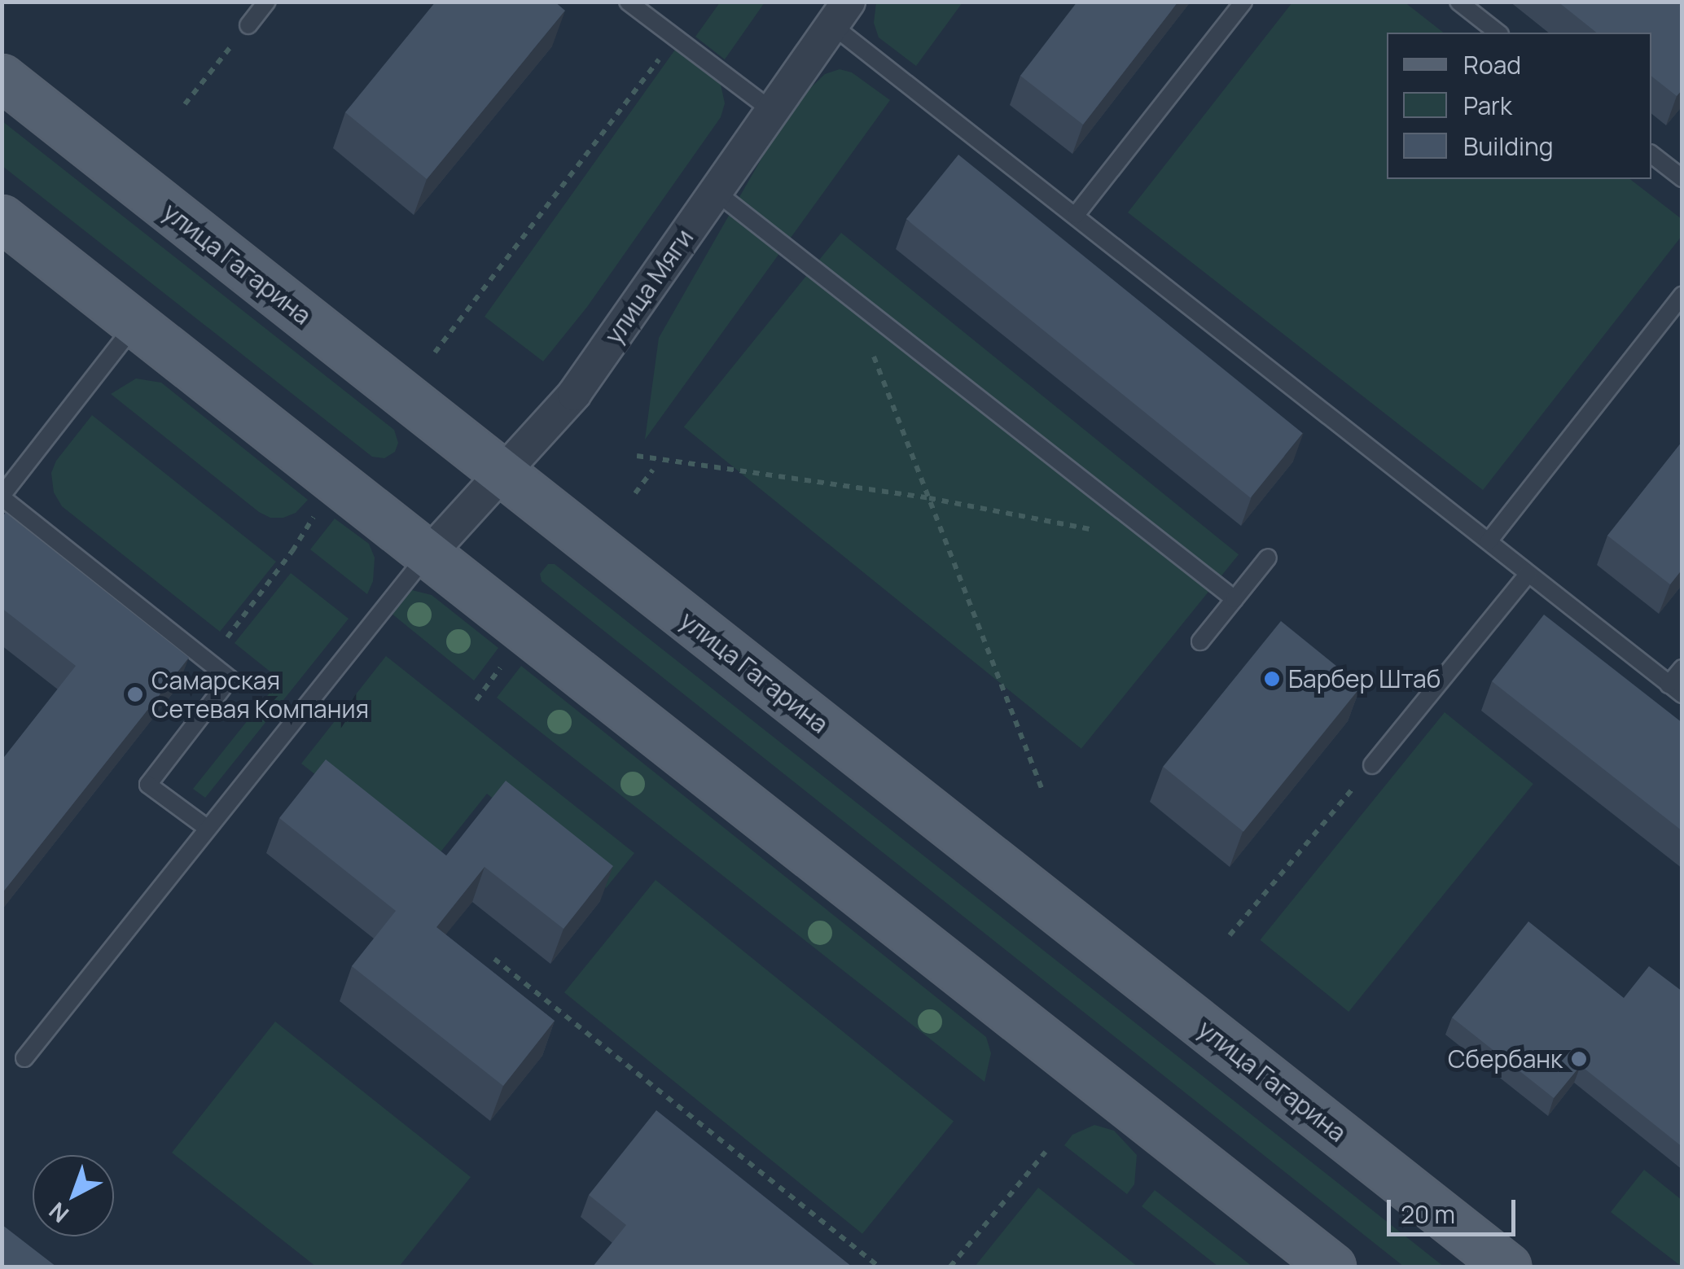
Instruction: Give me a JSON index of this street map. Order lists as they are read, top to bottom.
{
  "streets": {
    "main road": ["улица Гагарина"],
    "street": ["улица Мяги"]
  },
  "crossings": [
    ["улица Гагарина", "улица Мяги"]
  ],
  "places": ["Барбер Штаб", "Самарская Сетевая Компания", "Сбербанк"],
  "legend": ["Road", "Park", "Building"],
  "scale_bar": "20 m",
  "north": "bottom left"
}
